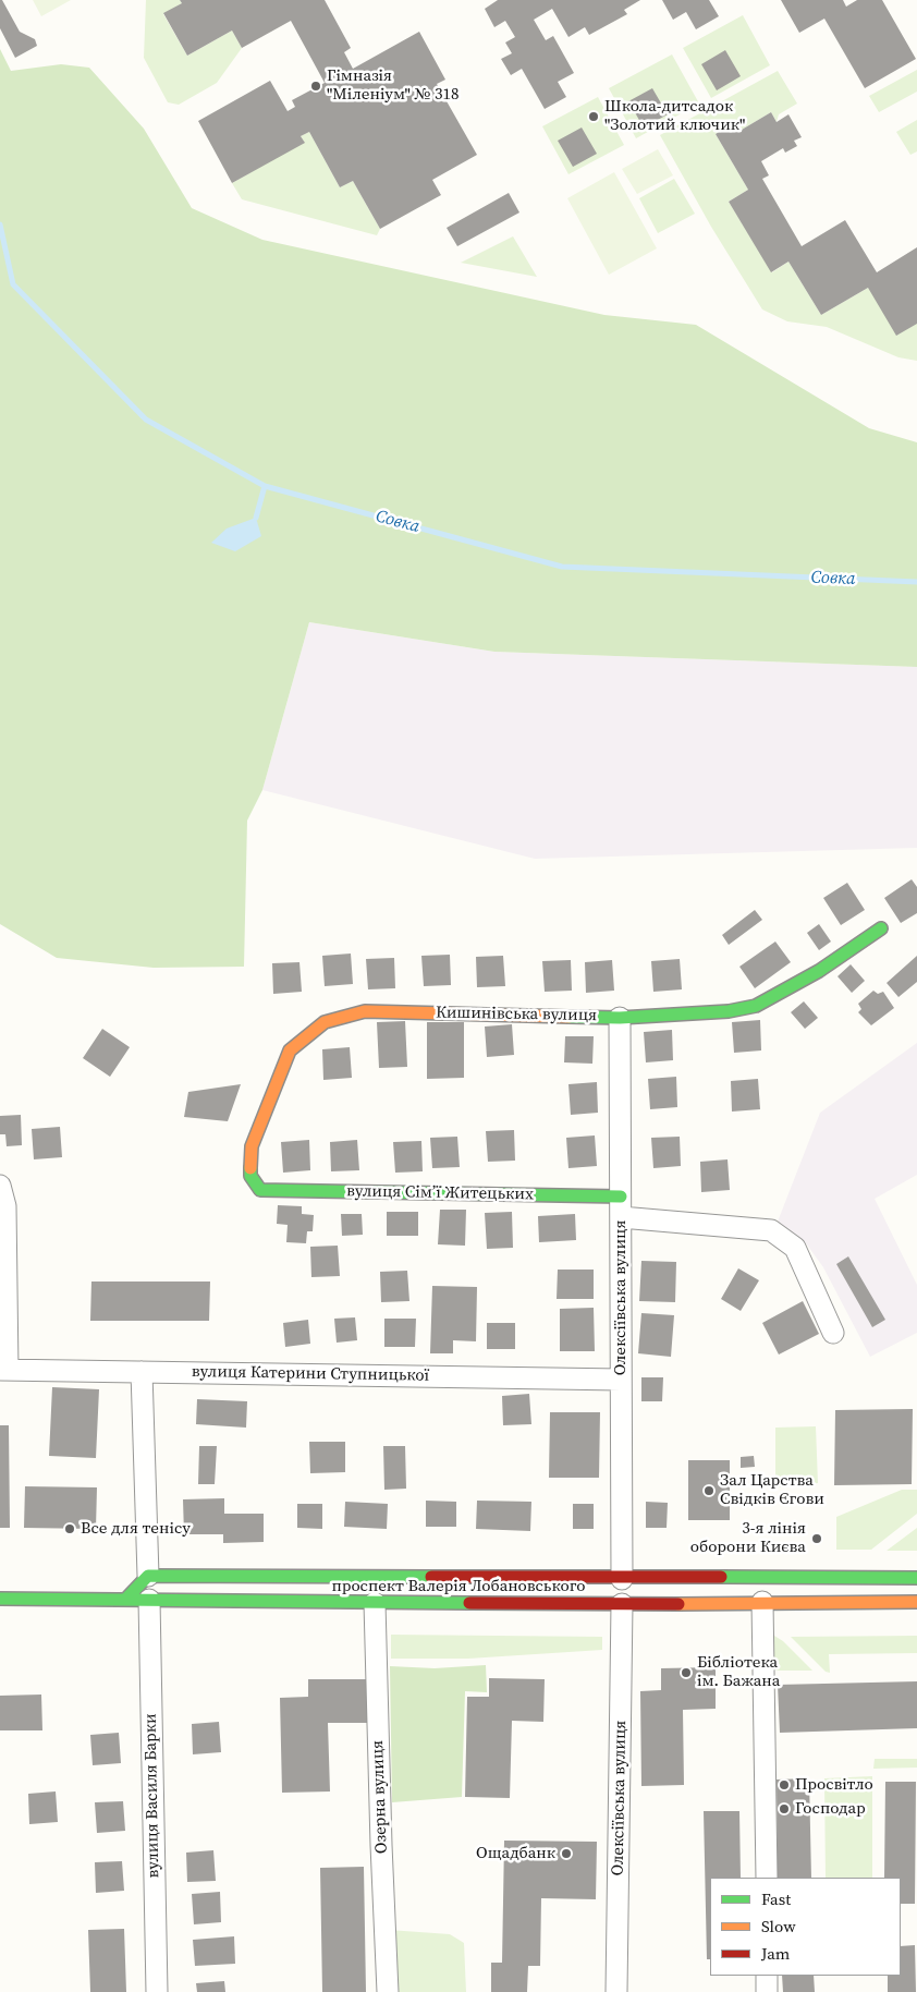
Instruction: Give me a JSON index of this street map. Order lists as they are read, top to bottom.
{
  "streets": {
    "main road": ["Кишинівська вулиця", "вулиця Сімʼї Житецьких", "проспект Валерія Лобановського"],
    "street": [
      "Олексіївська вулиця",
      "вулиця Катерини Ступницької",
      "вулиця Василя Барки",
      "Озерна вулиця"
    ]
  },
  "crossings": [
    ["Кишинівська вулиця", "вулиця Сімʼї Житецьких"],
    ["Кишинівська вулиця", "Олексіївська вулиця"],
    ["вулиця Сімʼї Житецьких", "Олексіївська вулиця"],
    ["Олексіївська вулиця", "вулиця Катерини Ступницької"],
    ["Олексіївська вулиця", "проспект Валерія Лобановського"],
    ["проспект Валерія Лобановського", "вулиця Василя Барки"],
    ["проспект Валерія Лобановського", "Озерна вулиця"]
  ],
  "water": ["Совка"],
  "places": [
    "Гімназія \"Міленіум\" № 318",
    "Школа-дитсадок \"Золотий ключик\"",
    "Зал Царства Свідків Єгови",
    "Все для тенісу",
    "3-я лінія оборони Києва",
    "Бібліотека ім. Бажана",
    "Просвітло",
    "Господар",
    "Ощадбанк"
  ],
  "legend": ["Fast", "Slow", "Jam"]
}
